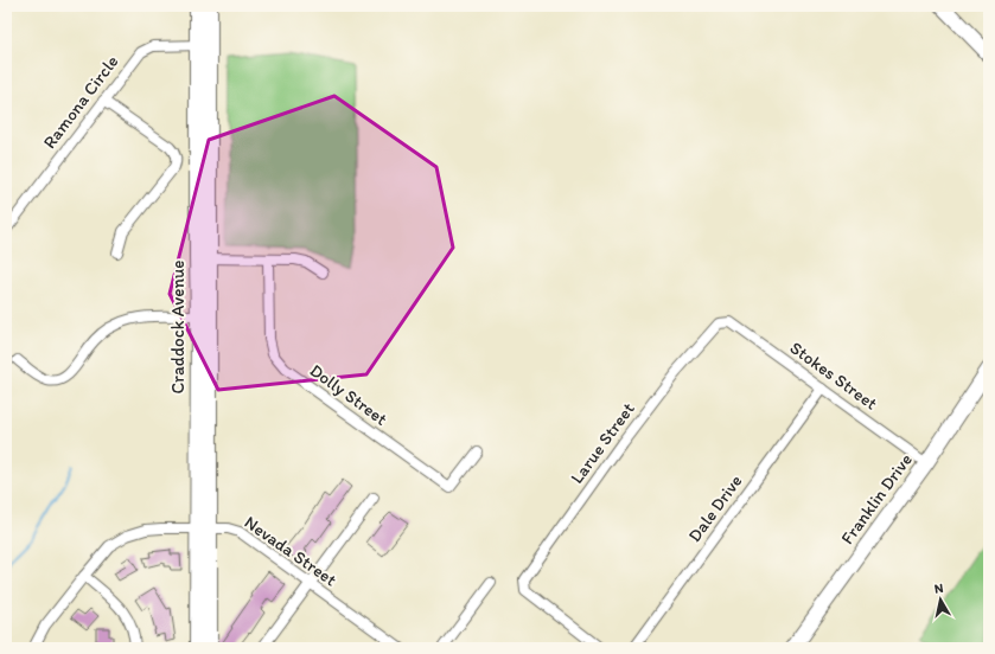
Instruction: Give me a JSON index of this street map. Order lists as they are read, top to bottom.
{
  "streets": {
    "street": [
      "Ramona Circle",
      "Craddock Avenue",
      "Stokes Street",
      "Dolly Street",
      "Larue Street",
      "Franklin Drive",
      "Dale Drive",
      "Nevada Street"
    ]
  },
  "crossings": [
    ["Ramona Circle", "Craddock Avenue"],
    ["Craddock Avenue", "Nevada Street"],
    ["Stokes Street", "Larue Street"],
    ["Stokes Street", "Franklin Drive"],
    ["Stokes Street", "Dale Drive"]
  ],
  "north": "top"
}
